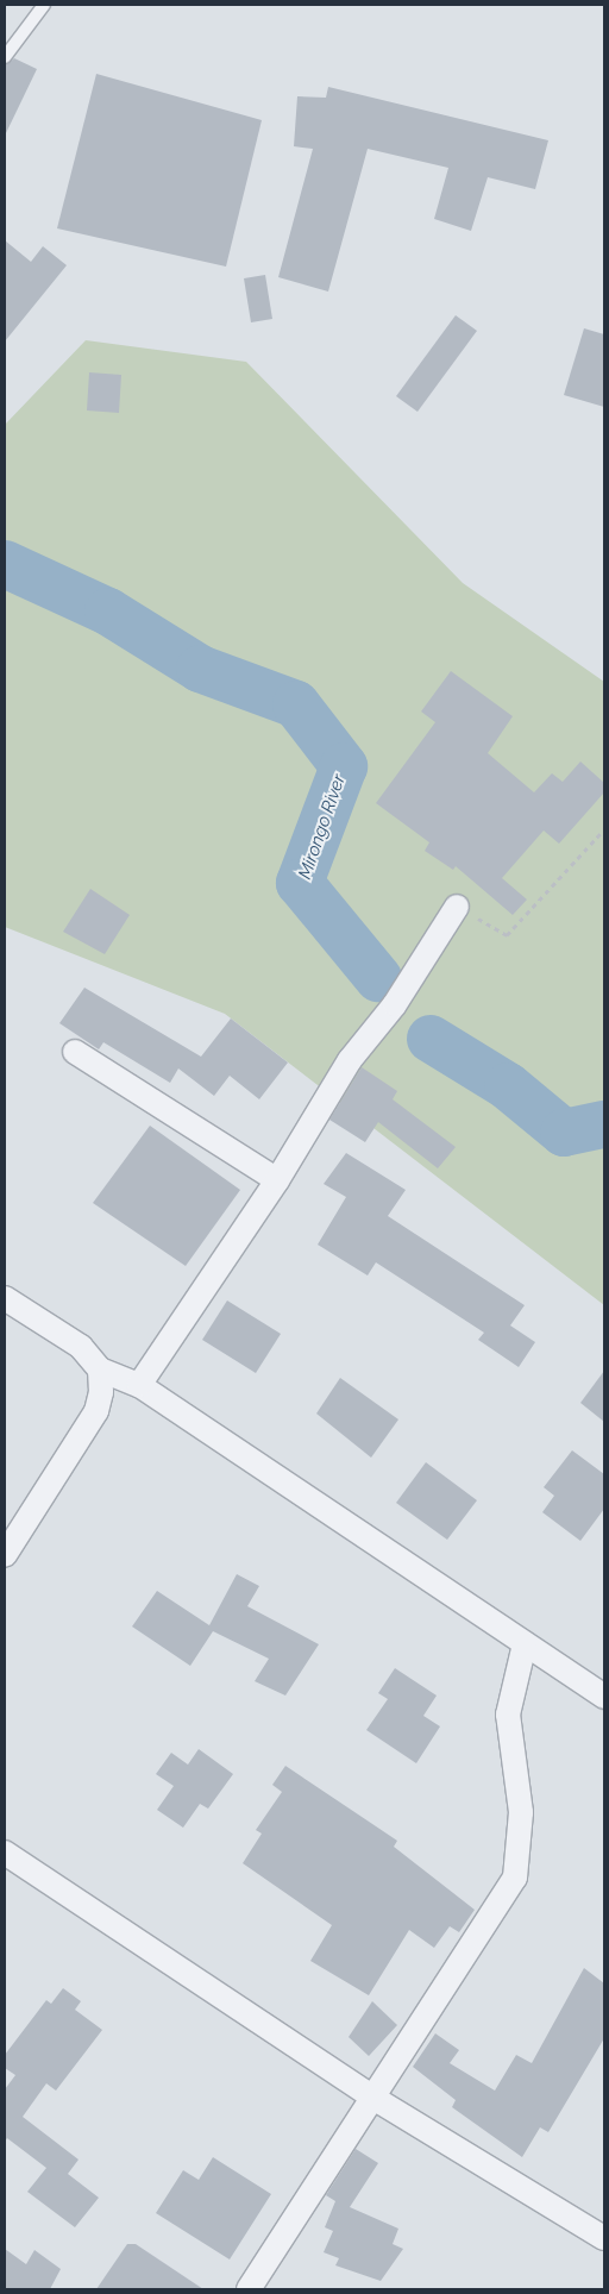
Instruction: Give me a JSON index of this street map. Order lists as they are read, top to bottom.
{
  "water": ["Mirongo River"]
}
